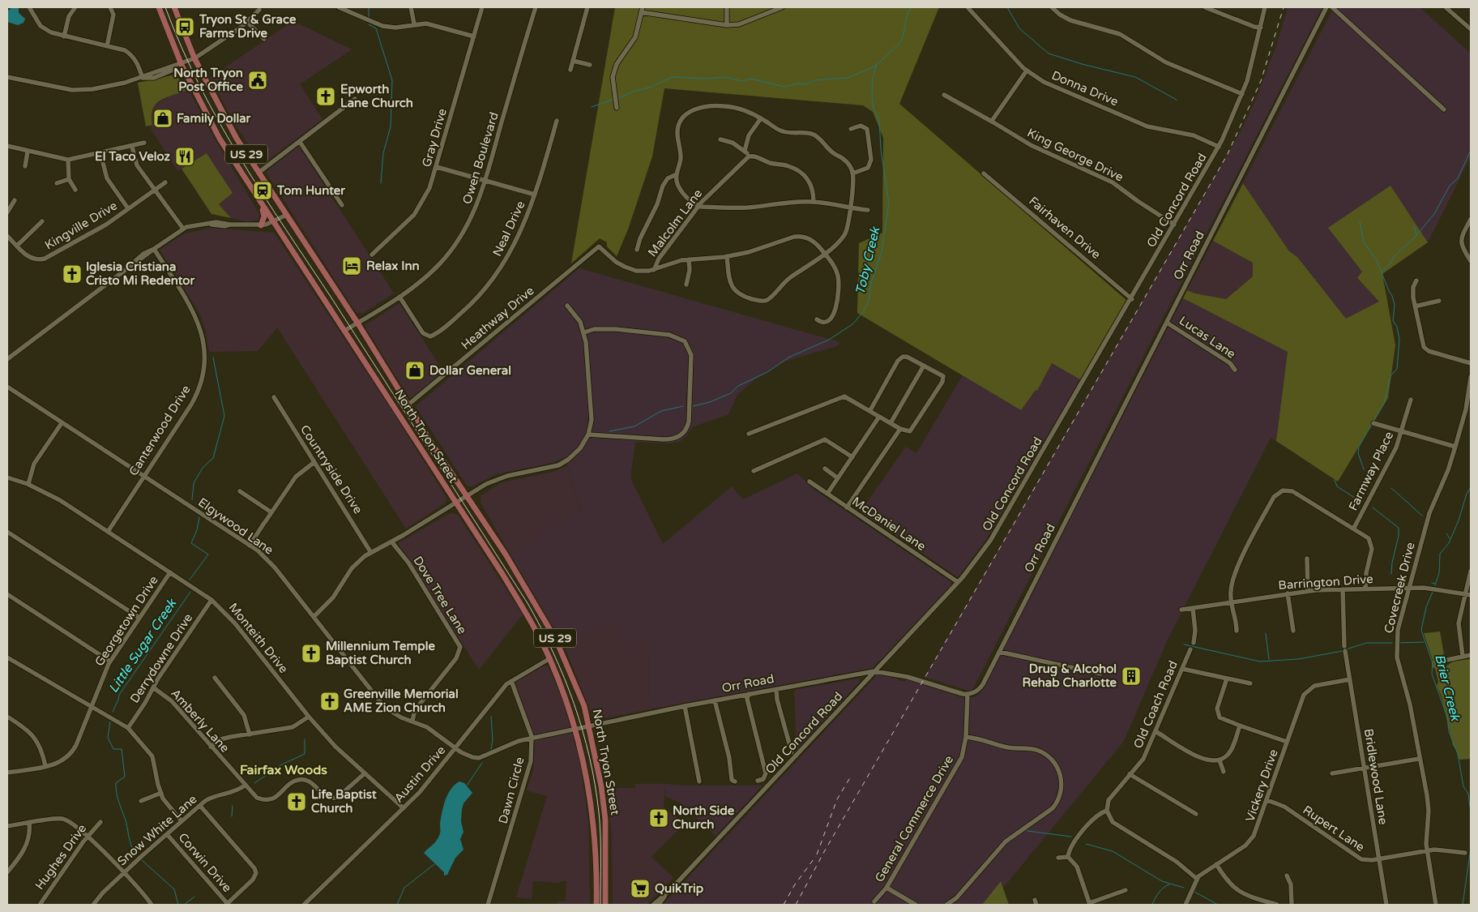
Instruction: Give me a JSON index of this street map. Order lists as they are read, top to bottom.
{
  "streets": {
    "main road": ["US 29", "North Tryon Street"],
    "street": [
      "Donna Drive",
      "Gray Drive",
      "King George Drive",
      "Owen Boulevard",
      "Old Concord Road",
      "Malcolm Lane",
      "Kingville Drive",
      "Fairhaven Drive",
      "Neal Drive",
      "Orr Road",
      "Heathway Drive",
      "Lucas Lane",
      "Canterwood Drive",
      "Countryside Drive",
      "Farmway Place",
      "McDaniel Lane",
      "Elgywood Lane",
      "Barrington Drive",
      "Covecreek Drive",
      "Dove Tree Lane",
      "Georgetown Drive",
      "Monteith Drive",
      "Derrydowne Drive",
      "Old Coach Road",
      "Amberly Lane",
      "Austin Drive",
      "Bridlewood Lane",
      "Vickery Drive",
      "Dawn Circle",
      "General Commerce Drive",
      "Rupert Lane",
      "Snow White Lane",
      "Hughes Drive",
      "Corwin Drive"
    ]
  },
  "crossings": [
    ["Donna Drive", "Old Concord Road"],
    ["King George Drive", "Old Concord Road"],
    ["Owen Boulevard", "Neal Drive"],
    ["Owen Boulevard", "North Tryon Street"],
    ["Old Concord Road", "Fairhaven Drive"],
    ["Old Concord Road", "Orr Road"],
    ["Old Concord Road", "McDaniel Lane"],
    ["Malcolm Lane", "Heathway Drive"],
    ["Orr Road", "Lucas Lane"],
    ["Orr Road", "North Tryon Street"],
    ["Orr Road", "Elgywood Lane"],
    ["Orr Road", "Dawn Circle"],
    ["Orr Road", "General Commerce Drive"],
    ["Heathway Drive", "North Tryon Street"],
    ["Canterwood Drive", "Elgywood Lane"],
    ["Canterwood Drive", "Monteith Drive"],
    ["North Tryon Street", "Austin Drive"],
    ["Elgywood Lane", "Dove Tree Lane"],
    ["Elgywood Lane", "Austin Drive"],
    ["Elgywood Lane", "Dawn Circle"],
    ["Barrington Drive", "Covecreek Drive"],
    ["Barrington Drive", "Bridlewood Lane"],
    ["Covecreek Drive", "Rupert Lane"],
    ["Georgetown Drive", "Monteith Drive"],
    ["Monteith Drive", "Derrydowne Drive"],
    ["Monteith Drive", "Amberly Lane"],
    ["Monteith Drive", "Austin Drive"],
    ["Derrydowne Drive", "Amberly Lane"],
    ["Amberly Lane", "Snow White Lane"],
    ["Austin Drive", "Dawn Circle"],
    ["Bridlewood Lane", "Vickery Drive"],
    ["Bridlewood Lane", "Rupert Lane"],
    ["Vickery Drive", "Rupert Lane"],
    ["Snow White Lane", "Corwin Drive"]
  ],
  "districts": ["Fairfax Woods"],
  "water": ["Toby Creek", "Little Sugar Creek", "Brier Creek"],
  "places": {
    "bus stop": ["Tryon St & Grace Farms Drive"],
    "public building": ["North Tryon Post Office"],
    "church": [
      "Epworth Lane Church",
      "Iglesia Cristiana Cristo Mi Redentor",
      "Millennium Temple Baptist Church",
      "Greenville Memorial AME Zion Church",
      "Life Baptist Church",
      "North Side Church"
    ],
    "shop": ["Family Dollar", "Dollar General"],
    "restaurant": ["El Taco Veloz"],
    "station": ["Tom Hunter"],
    "hotel": ["Relax Inn"],
    "building": ["Drug & Alcohol Rehab Charlotte"],
    "supermarket": ["QuikTrip"]
  }
}
